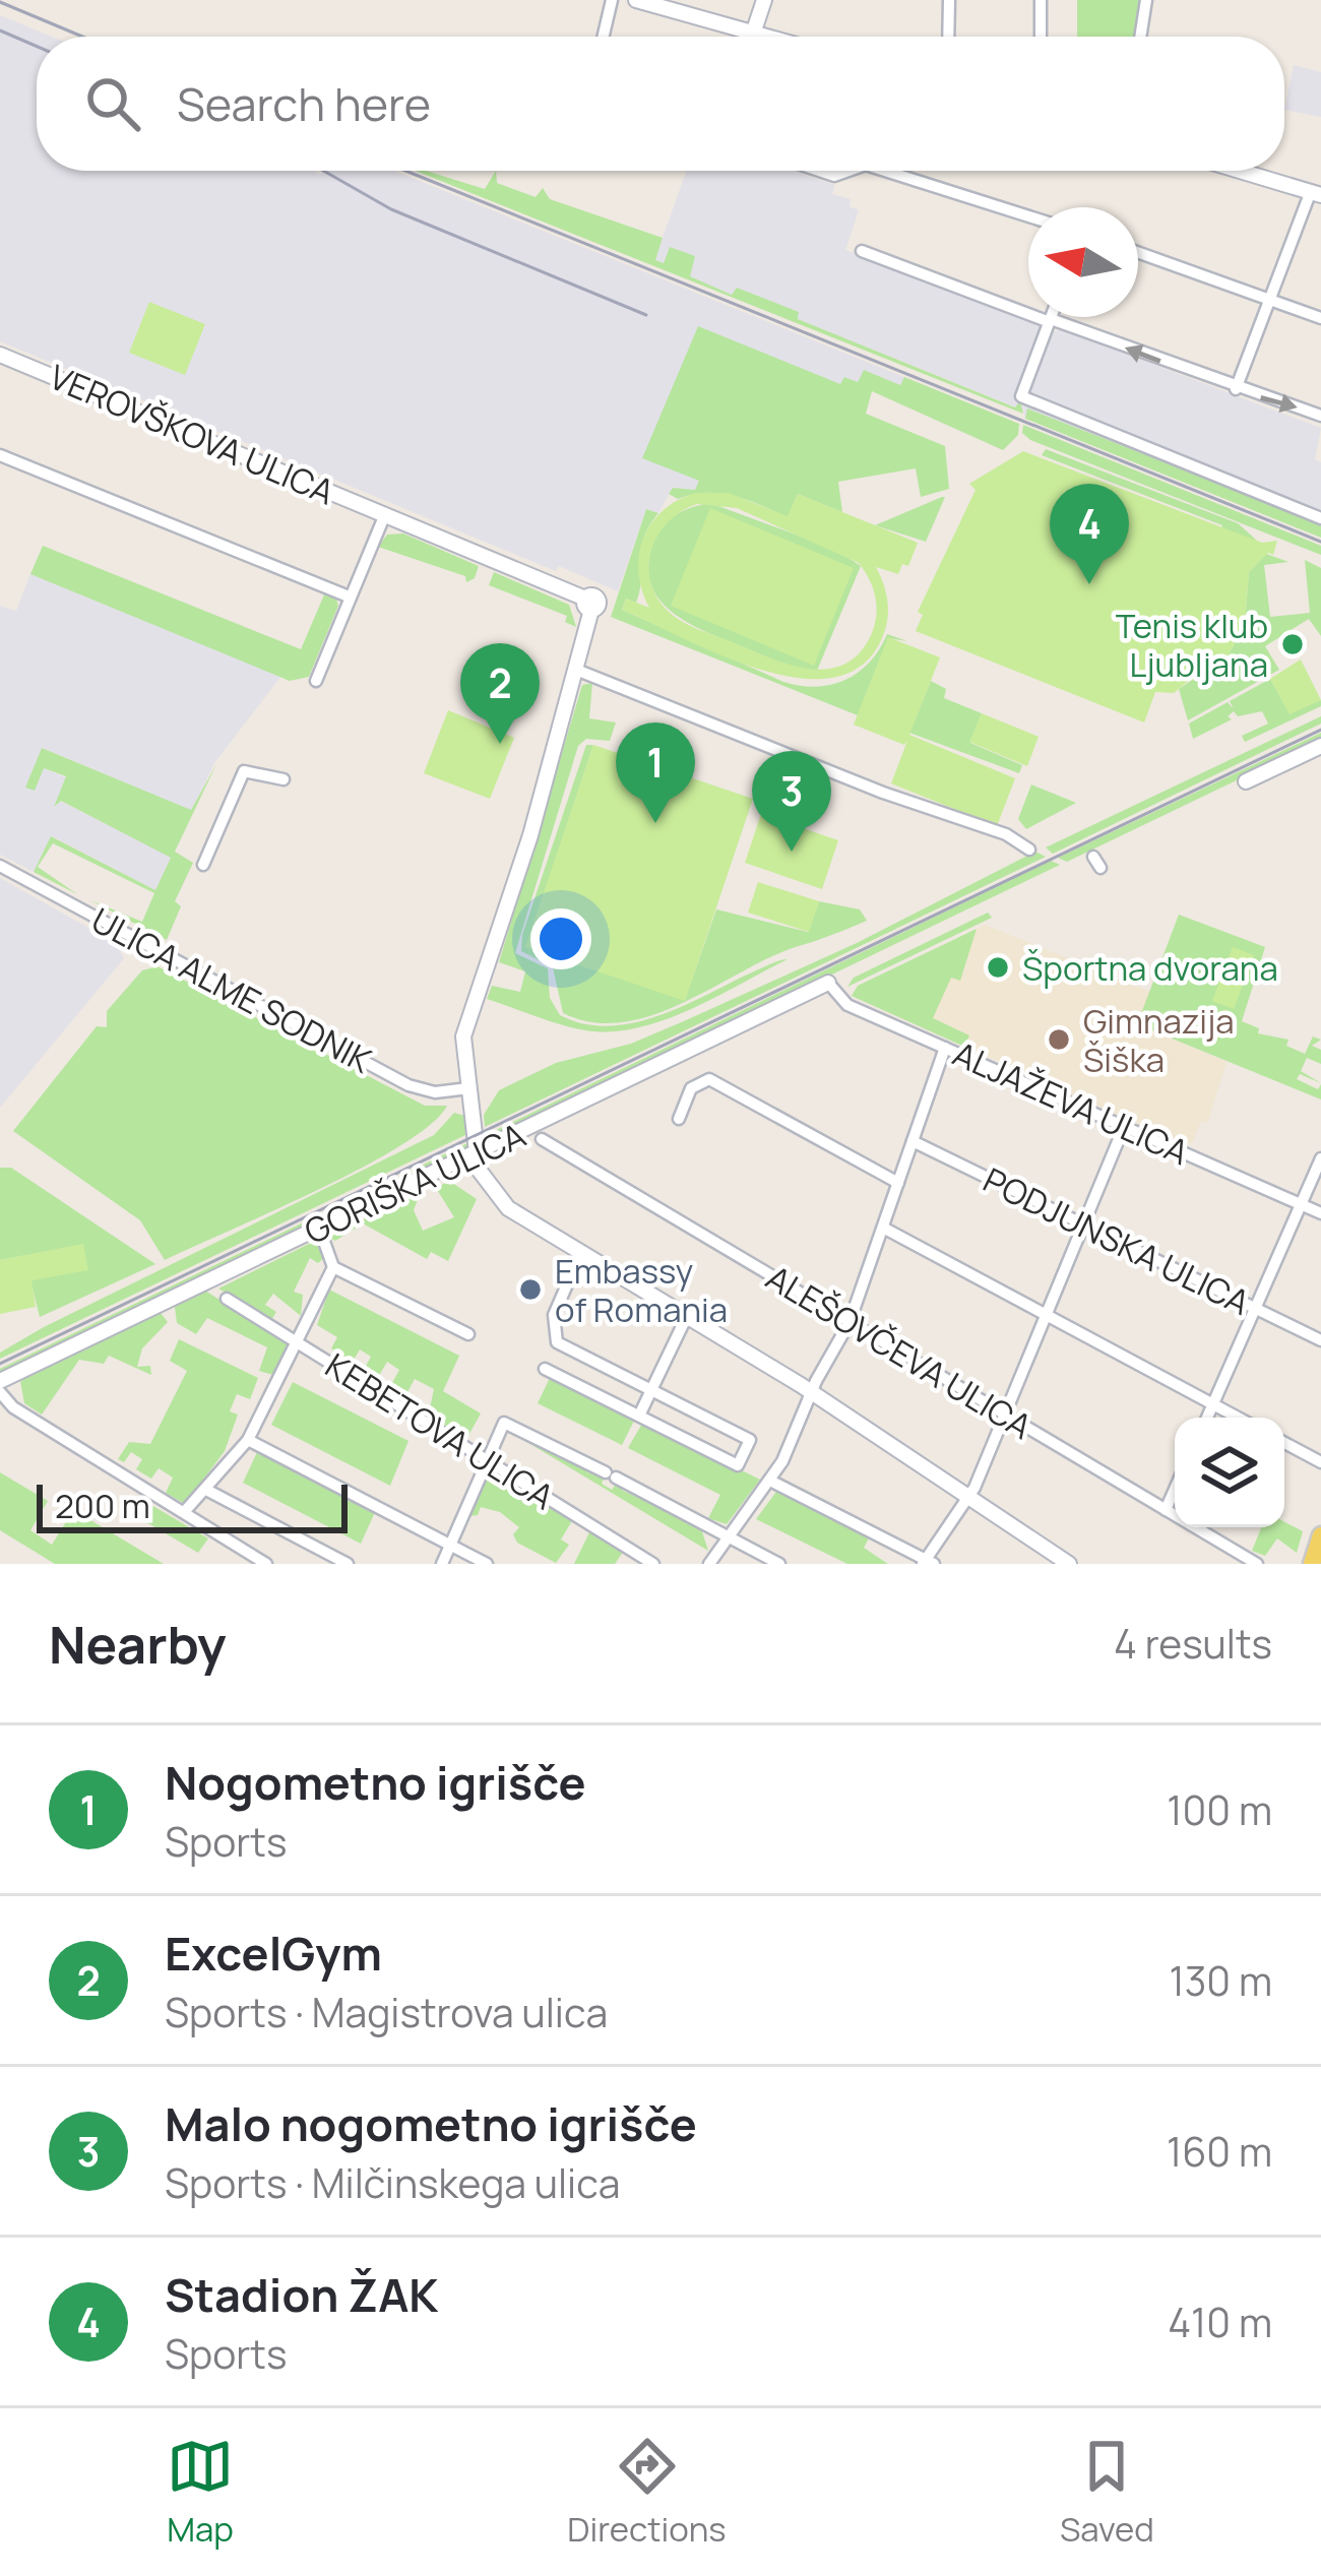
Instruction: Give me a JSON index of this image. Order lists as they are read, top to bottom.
{
  "streets": {
    "street": [
      "VEROVŠKOVA ULICA",
      "ULICA ALME SODNIK",
      "ALJAŽEVA ULICA",
      "GORIŠKA ULICA",
      "PODJUNSKA ULICA",
      "ALEŠOVČEVA ULICA",
      "KEBETOVA ULICA"
    ]
  },
  "crossings": [
    ["ALJAŽEVA ULICA", "GORIŠKA ULICA"]
  ],
  "places": [
    "Tenis klub Ljubljana",
    "Športna dvorana",
    "Gimnazija Šiška",
    "Embassy of Romania"
  ],
  "scale_bar": "200 m",
  "north": "left",
  "page": {
    "search": "Search here",
    "pins": [
      "4",
      "2",
      "1",
      "3"
    ],
    "scale": "200 m",
    "heading": ["Nearby", "4 results"],
    "list": [
      {
        "mark": "1",
        "name": "Nogometno igrišče",
        "note": "Sports",
        "value": "100 m"
      },
      {
        "mark": "2",
        "name": "ExcelGym",
        "note": "Sports · Magistrova ulica",
        "value": "130 m"
      },
      {
        "mark": "3",
        "name": "Malo nogometno igrišče",
        "note": "Sports · Milčinskega ulica",
        "value": "160 m"
      },
      {
        "mark": "4",
        "name": "Stadion ŽAK",
        "note": "Sports",
        "value": "410 m"
      }
    ],
    "nav": ["Map", "Directions", "Saved"]
  }
}
